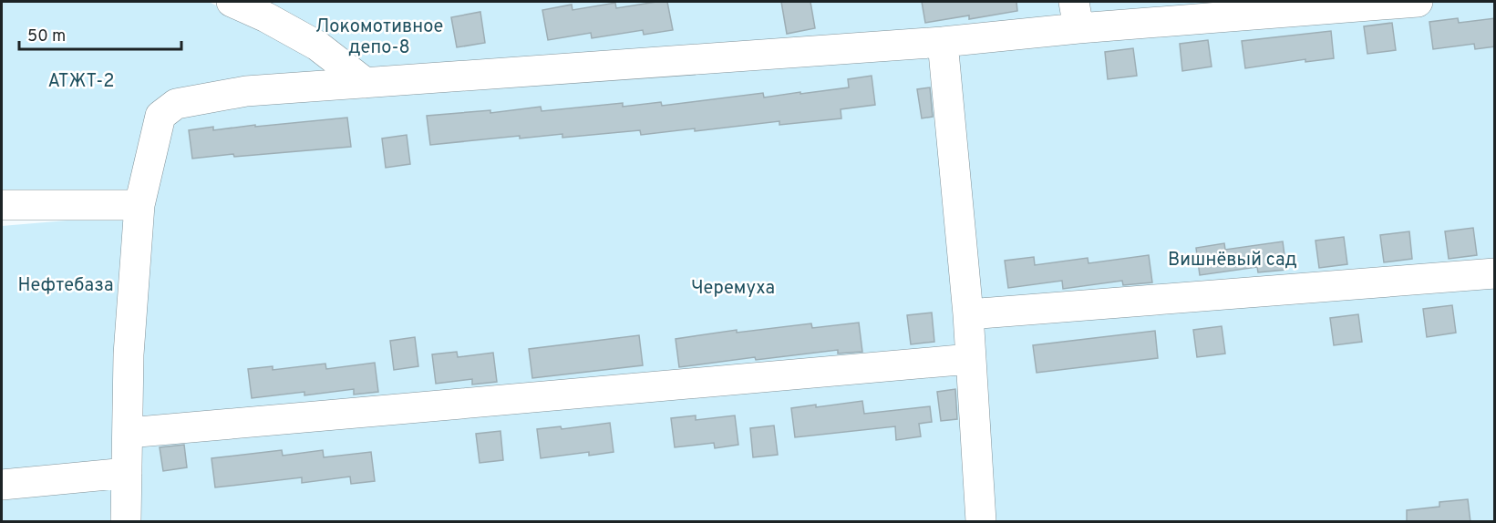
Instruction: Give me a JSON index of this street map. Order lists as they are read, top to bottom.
{
  "parks": [
    "Локомотивное депо-8",
    "АТЖТ-2",
    "Вишнёвый сад",
    "Нефтебаза",
    "Черемуха"
  ],
  "scale_bar": "50 m"
}
